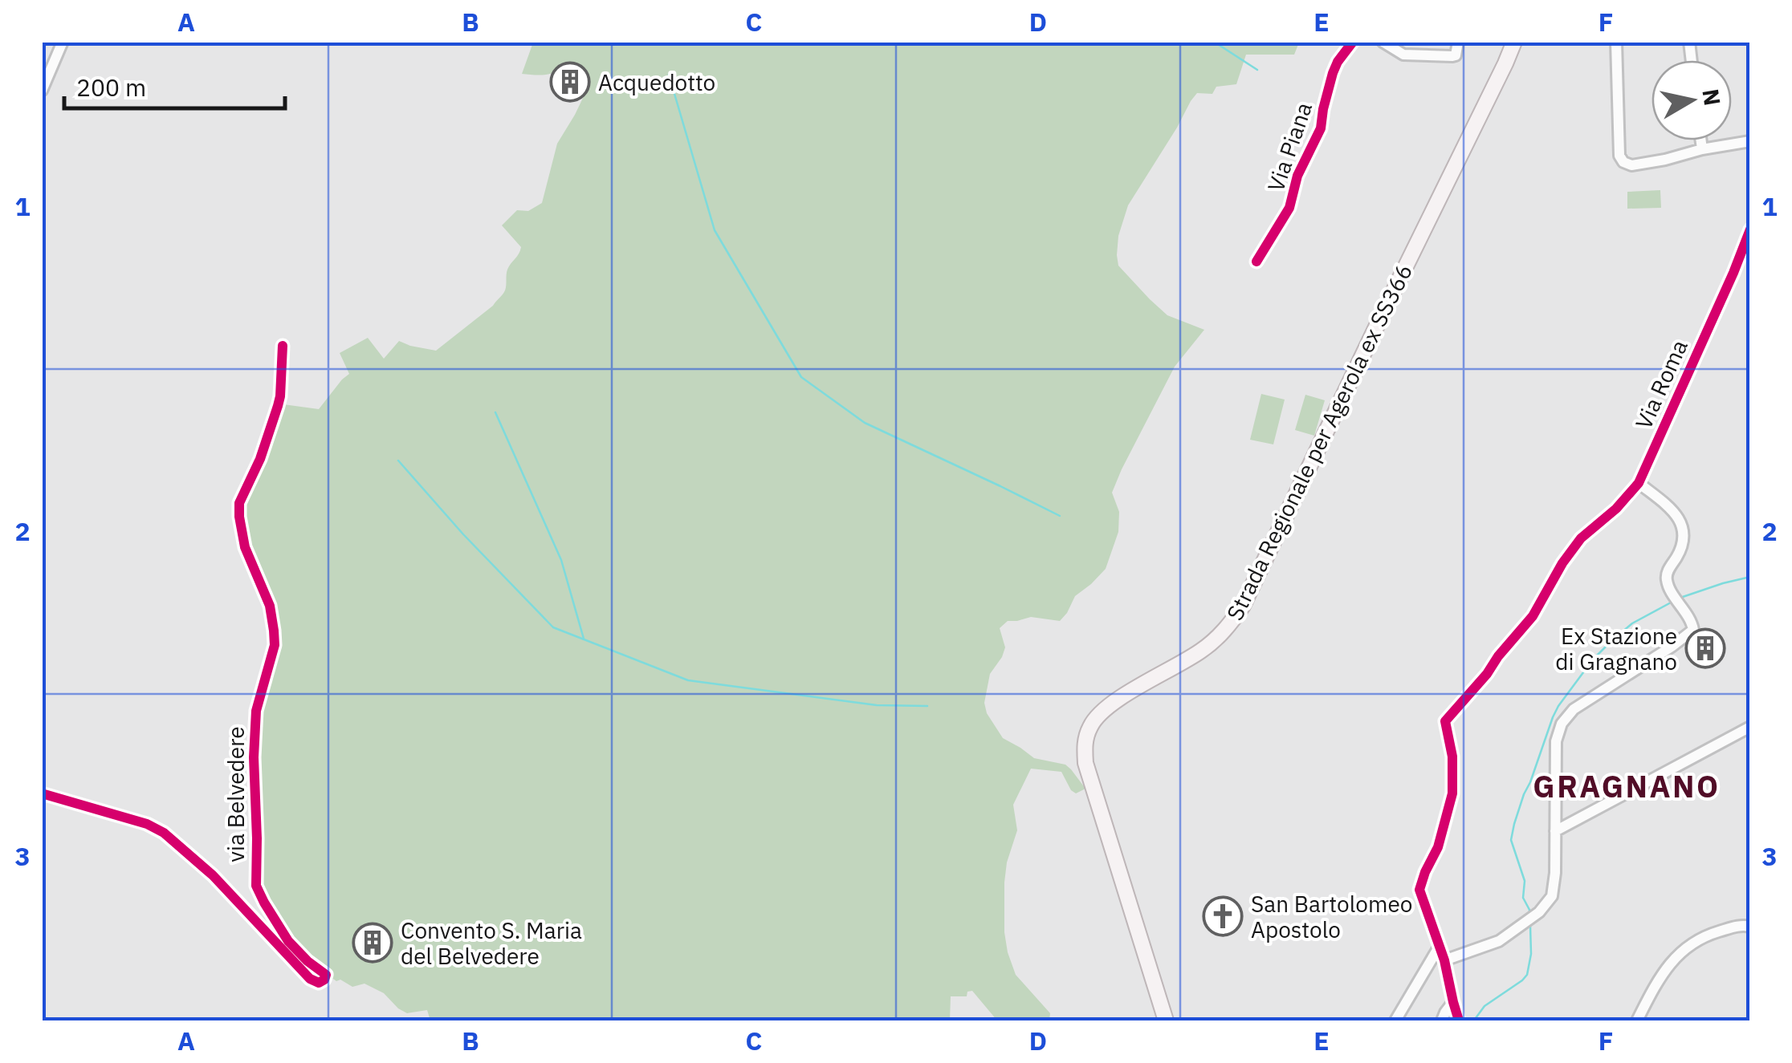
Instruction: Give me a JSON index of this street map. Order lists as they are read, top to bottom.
{
  "streets": {
    "main road": ["Strada Regionale per Agerola ex SS366"],
    "street": ["Via Piana", "Via Roma", "via Belvedere"]
  },
  "districts": ["GRAGNANO"],
  "places": {
    "building": ["Acquedotto", "Ex Stazione di Gragnano", "Convento S. Maria del Belvedere"],
    "church": ["San Bartolomeo Apostolo"]
  },
  "scale_bar": "200 m",
  "north": "right",
  "grid": {
    "columns": [
      "A",
      "B",
      "C",
      "D",
      "E",
      "F"
    ],
    "rows": ["1", "2", "3"]
  }
}
